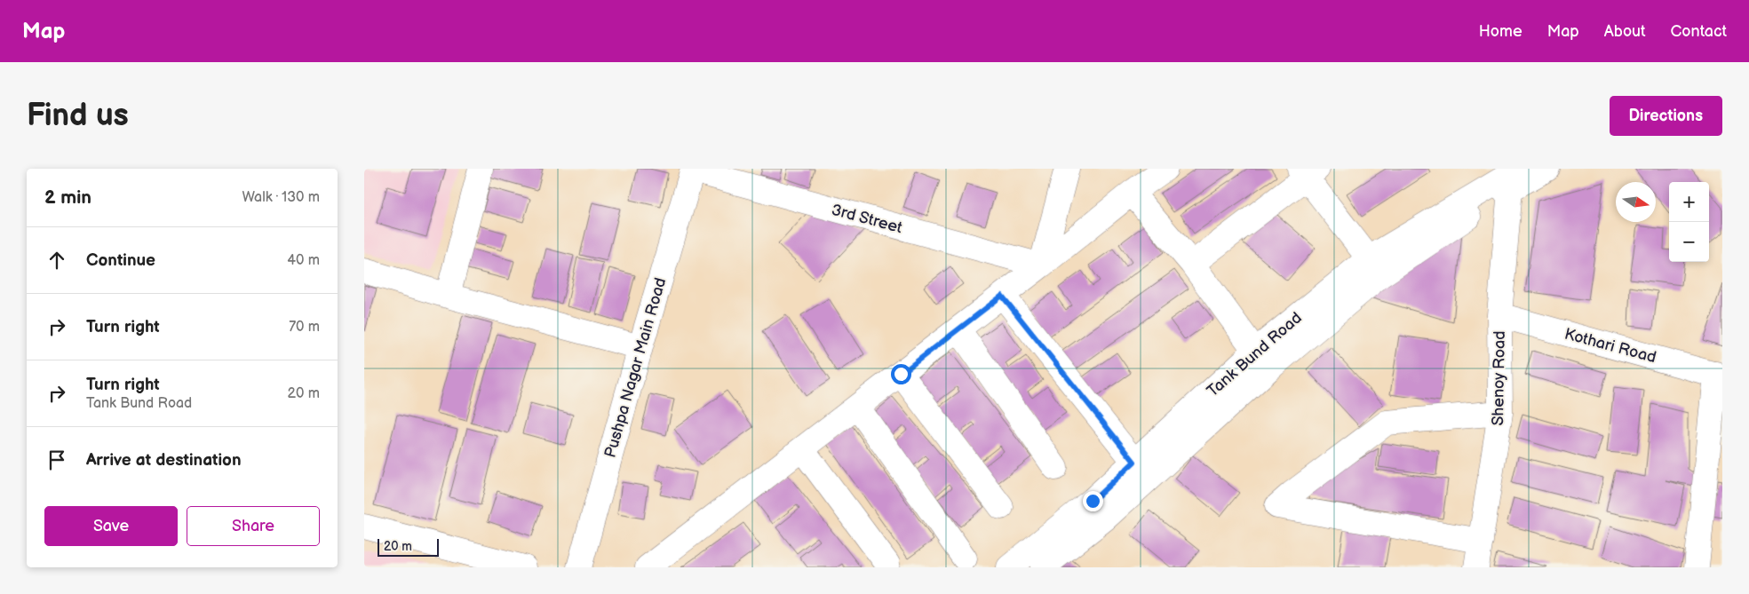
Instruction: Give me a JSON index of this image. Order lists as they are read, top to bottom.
{
  "streets": {
    "street": [
      "3rd Street",
      "Kothari Road",
      "Tank Bund Road",
      "Pushpa Nagar Main Road",
      "Shenoy Road"
    ]
  },
  "crossings": [
    ["3rd Street", "Pushpa Nagar Main Road"],
    ["Kothari Road", "Shenoy Road"],
    ["Tank Bund Road", "Shenoy Road"]
  ],
  "scale_bar": "20 m",
  "north": "right",
  "page": {
    "header": "Map",
    "nav": [
      "Home",
      "Map",
      "About",
      "Contact"
    ],
    "buttons": [
      "Directions",
      ["Save", "Share"]
    ],
    "title": "Find us",
    "heading": ["2 min", "Walk · 130 m"],
    "map_buttons": ["+", "−"],
    "list": [
      ["Continue", "40 m"],
      ["Turn right", "70 m"],
      ["Turn right", "Tank Bund Road", "20 m"],
      "Arrive at destination"
    ],
    "scale": "20 m"
  }
}
